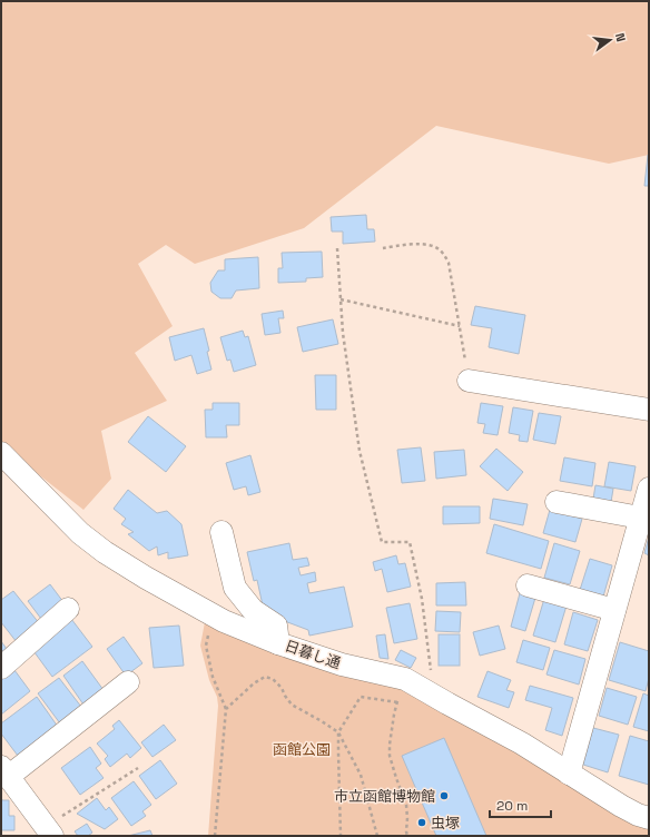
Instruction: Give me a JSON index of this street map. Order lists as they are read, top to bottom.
{
  "streets": {
    "street": ["日暮し通"]
  },
  "parks": ["函館公園"],
  "places": ["市立函館博物館", "虫塚"],
  "scale_bar": "20 m",
  "north": "right"
}
